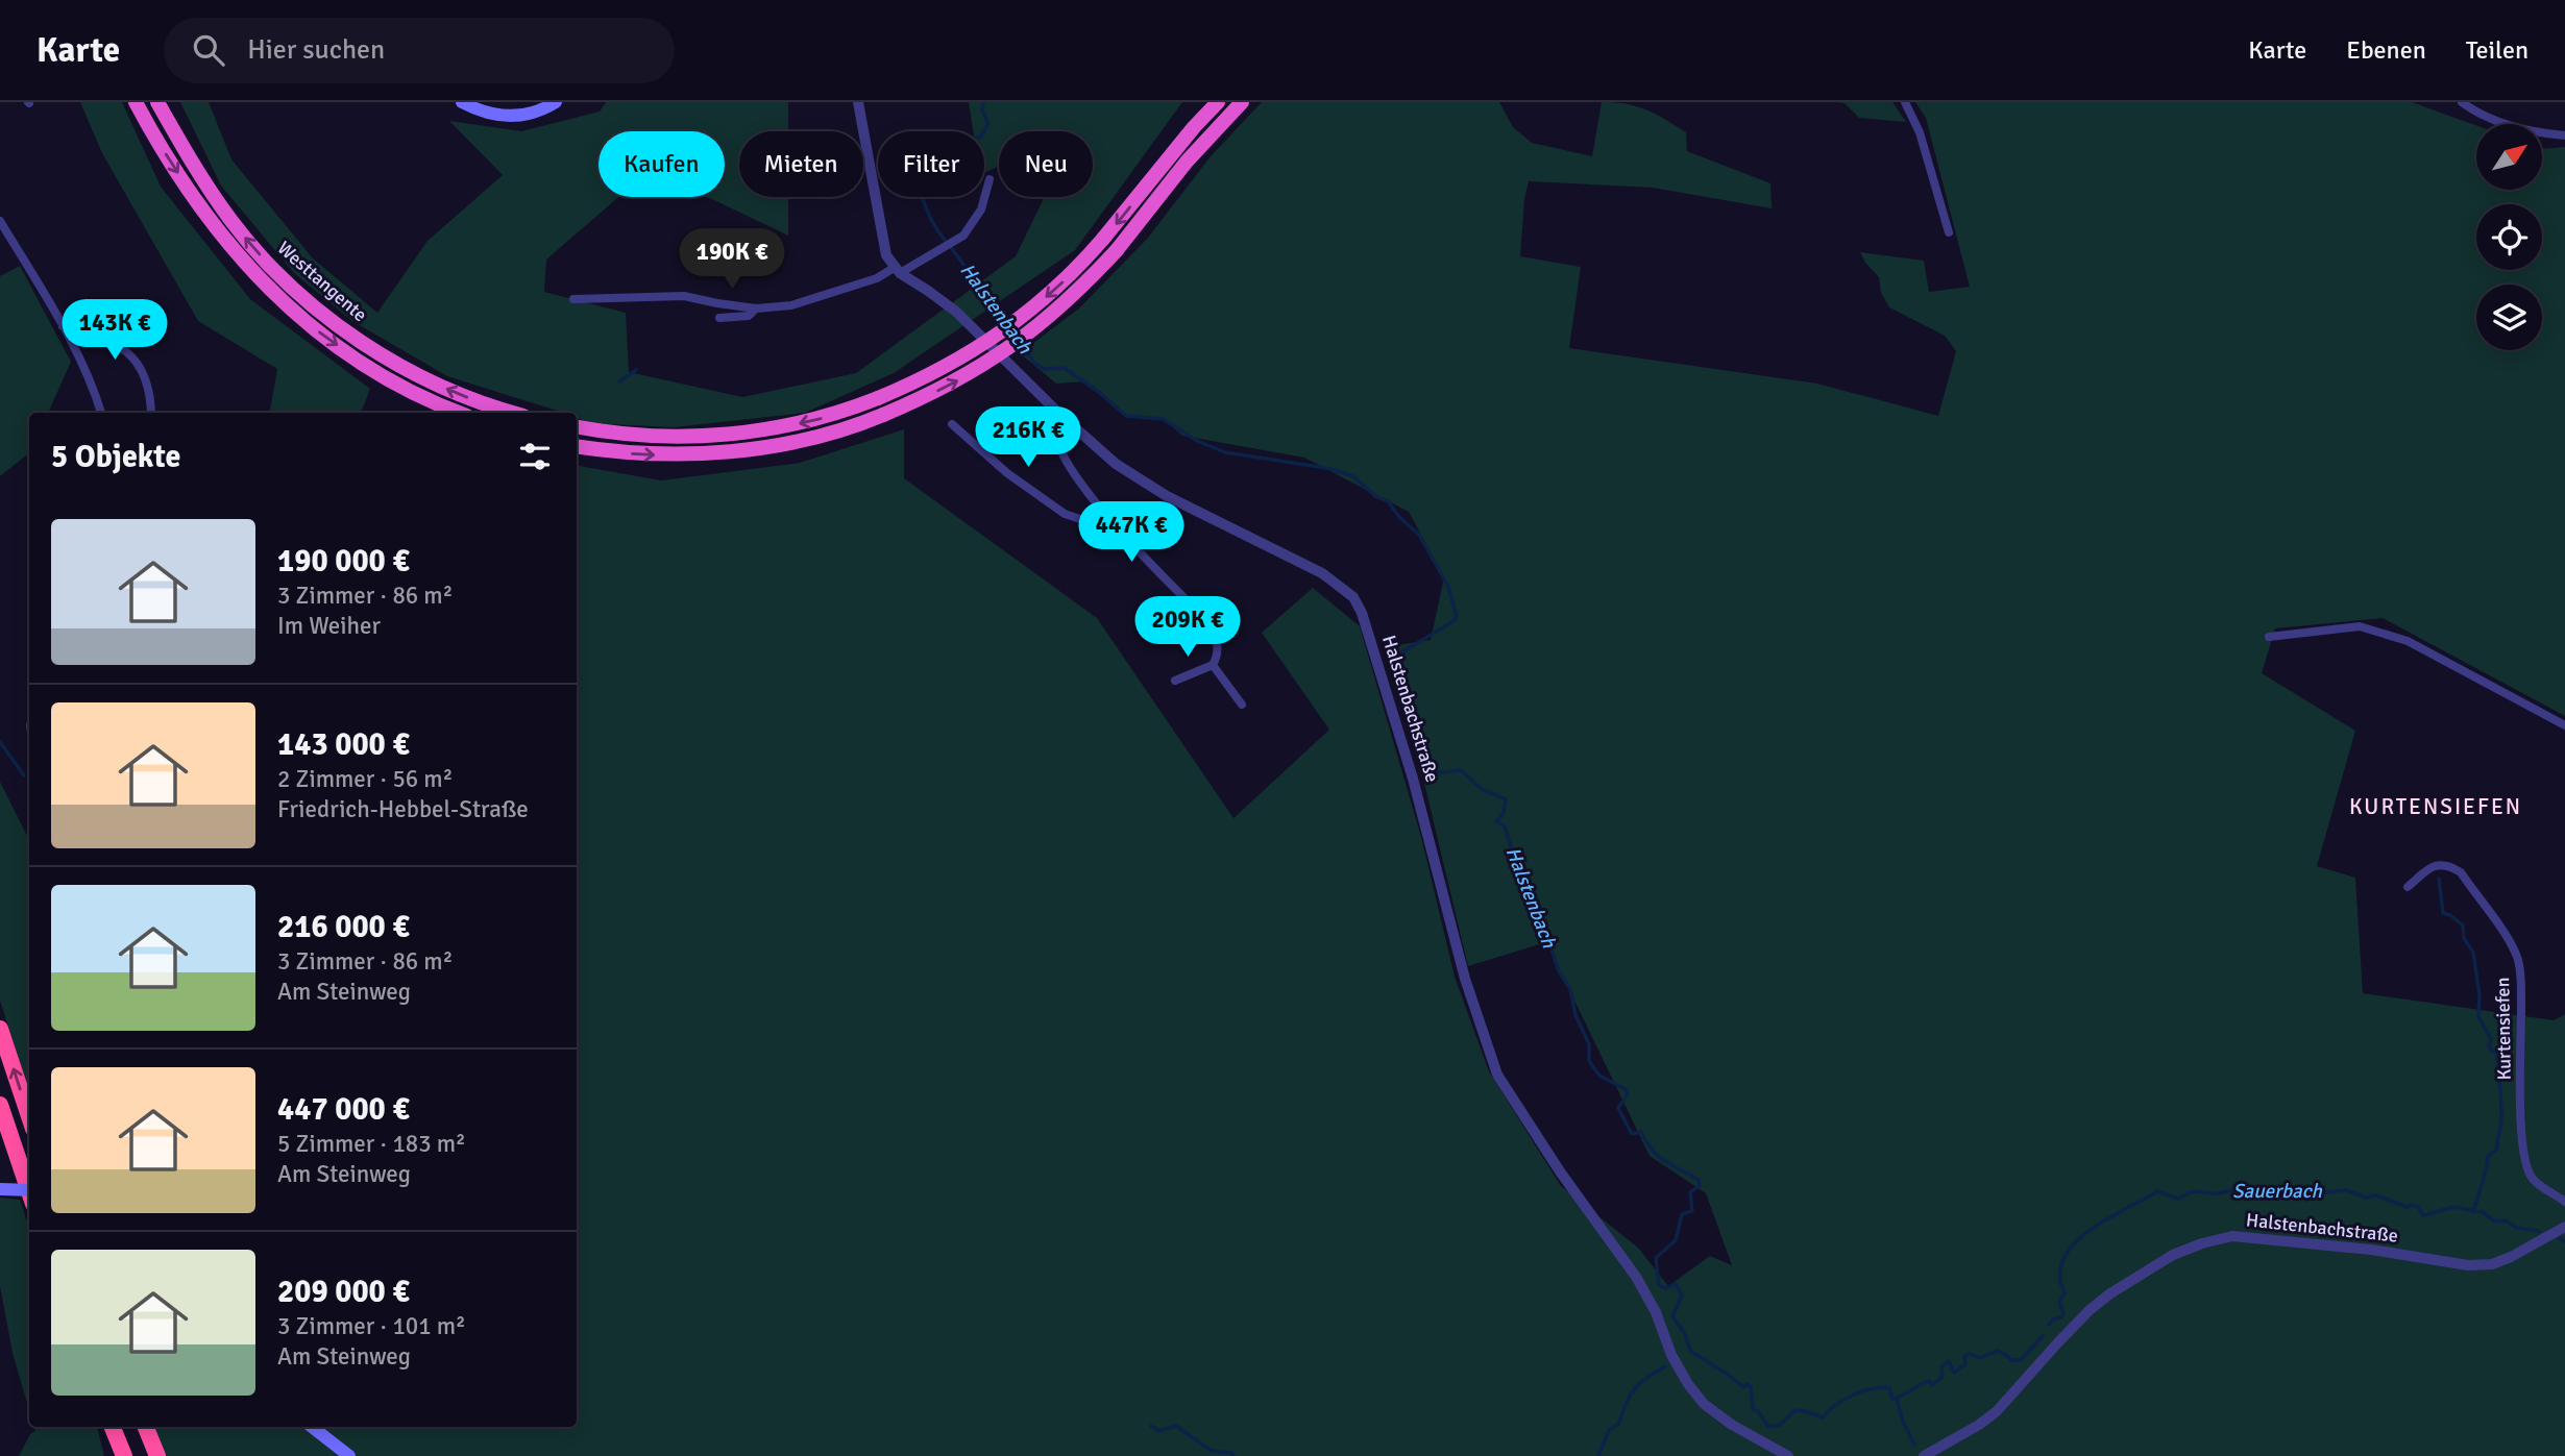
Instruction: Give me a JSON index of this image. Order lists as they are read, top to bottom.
{
  "streets": {
    "highway": ["Westtangente"],
    "street": ["Halstenbachstraße", "Kurtensiefen"]
  },
  "districts": ["KURTENSIEFEN"],
  "water": ["Halstenbach", "Sauerbach"],
  "north": "top right",
  "page": {
    "header": "Karte",
    "search": "Hier suchen",
    "nav": ["Karte", "Ebenen", "Teilen"],
    "chip": [
      "Kaufen",
      "Mieten",
      "Filter",
      "Neu"
    ],
    "price": [
      "190K €",
      "143K €",
      "216K €",
      "447K €",
      "209K €"
    ],
    "heading": "5 Objekte",
    "list": [
      {
        "name": "190 000 €",
        "note": "3 Zimmer · 86 m² · Im Weiher"
      },
      {
        "name": "143 000 €",
        "note": "2 Zimmer · 56 m² · Friedrich-Hebbel-Straße"
      },
      {
        "name": "216 000 €",
        "note": "3 Zimmer · 86 m² · Am Steinweg"
      },
      {
        "name": "447 000 €",
        "note": "5 Zimmer · 183 m² · Am Steinweg"
      },
      {
        "name": "209 000 €",
        "note": "3 Zimmer · 101 m² · Am Steinweg"
      }
    ]
  }
}
